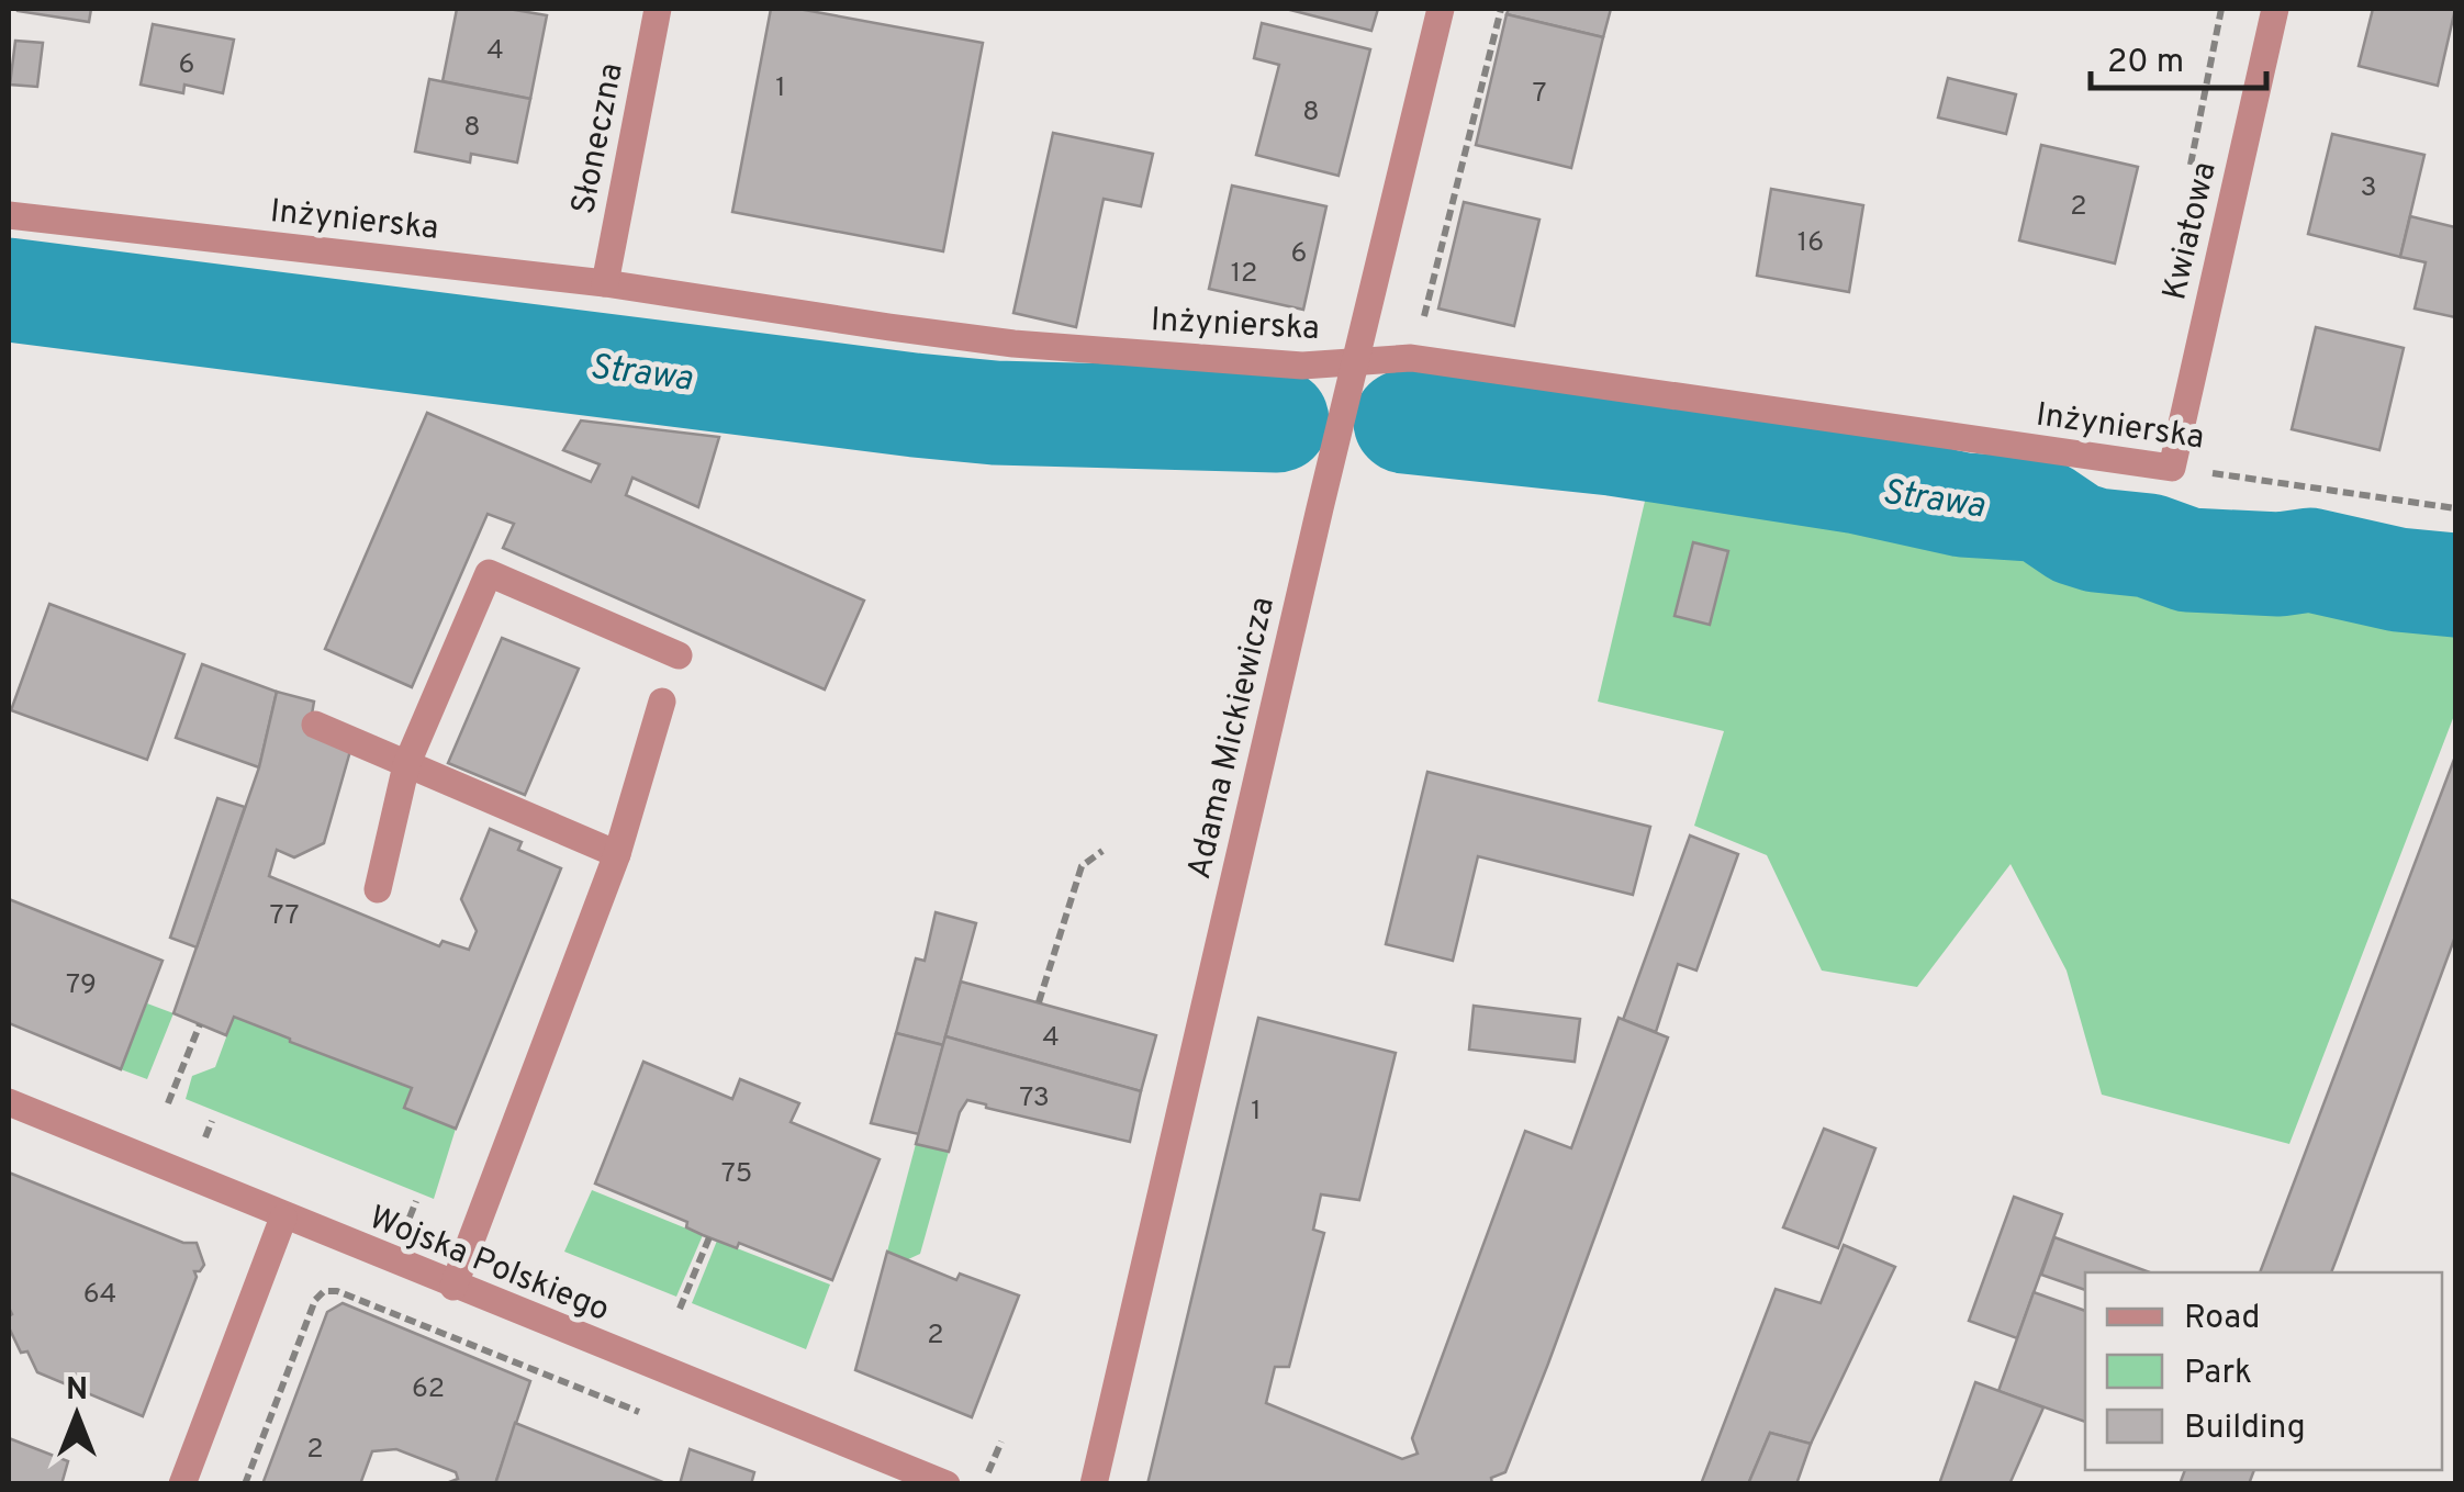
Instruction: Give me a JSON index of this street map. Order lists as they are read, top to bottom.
{
  "streets": {
    "street": [
      "Słoneczna",
      "Inżynierska",
      "Kwiatowa",
      "Adama Mickiewicza",
      "Wojska Polskiego"
    ]
  },
  "crossings": [
    ["Słoneczna", "Inżynierska"],
    ["Inżynierska", "Kwiatowa"],
    ["Inżynierska", "Adama Mickiewicza"]
  ],
  "water": ["Strawa"],
  "house_numbers": [
    "4",
    "6",
    "1",
    "7",
    "8",
    "8",
    "3",
    "2",
    "16",
    "6",
    "12",
    "77",
    "79",
    "4",
    "73",
    "1",
    "75",
    "64",
    "2",
    "62",
    "2"
  ],
  "legend": ["Road", "Park", "Building"],
  "scale_bar": "20 m",
  "north": "top"
}
